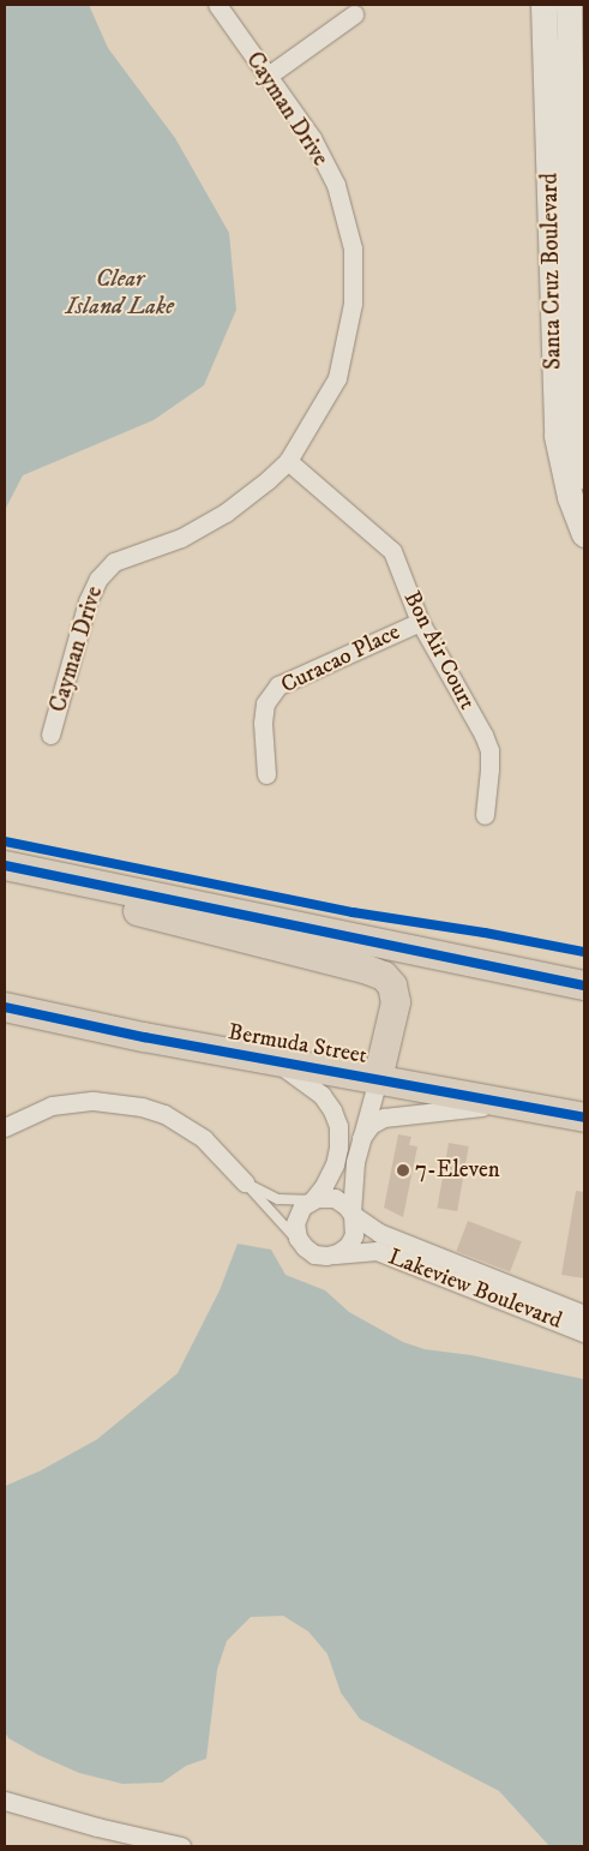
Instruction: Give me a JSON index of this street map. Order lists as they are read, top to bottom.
{
  "streets": {
    "main road": ["Bermuda Street"],
    "street": [
      "Cayman Drive",
      "Santa Cruz Boulevard",
      "Bon Air Court",
      "Curacao Place",
      "Lakeview Boulevard"
    ]
  },
  "crossings": [
    ["Cayman Drive", "Bon Air Court"],
    ["Bon Air Court", "Curacao Place"]
  ],
  "water": ["Clear Island Lake"],
  "places": ["7-Eleven"]
}
